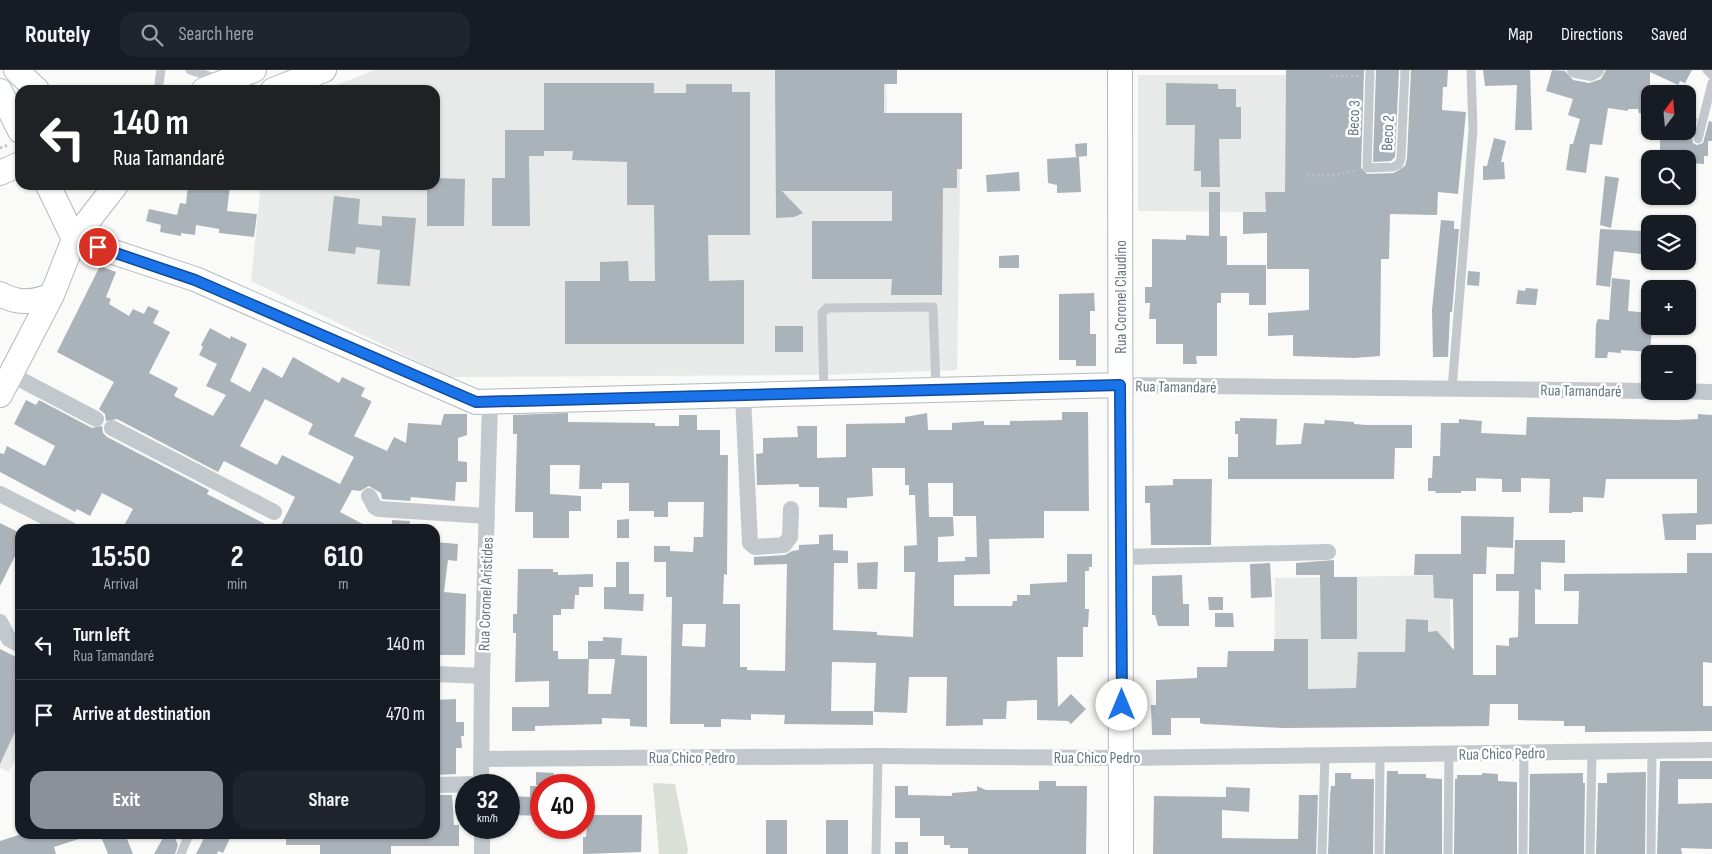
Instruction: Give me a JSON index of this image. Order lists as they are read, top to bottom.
{
  "streets": {
    "street": [
      "Rua Coronel Claudino",
      "Rua Tamandaré",
      "Rua Coronel Aristides",
      "Rua Chico Pedro"
    ],
    "lane": ["Beco 3", "Beco 2"]
  },
  "crossings": [
    ["Beco 3", "Beco 2"],
    ["Rua Coronel Claudino", "Rua Tamandaré"],
    ["Rua Coronel Claudino", "Rua Chico Pedro"],
    ["Rua Tamandaré", "Rua Coronel Aristides"],
    ["Rua Coronel Aristides", "Rua Chico Pedro"]
  ],
  "north": "top",
  "page": {
    "header": "Routely",
    "search": "Search here",
    "nav": ["Map", "Directions", "Saved"],
    "map_buttons": ["+", "−"],
    "turn": ["140 m", "Rua Tamandaré"],
    "eta": [
      "15:50",
      "Arrival",
      "2",
      "min",
      "610",
      "m"
    ],
    "list": [
      {
        "name": "Turn left",
        "note": "Rua Tamandaré",
        "value": "140 m"
      },
      {
        "name": "Arrive at destination",
        "value": "470 m"
      }
    ],
    "buttons": ["Exit", "Share"],
    "speed": "32 km/h",
    "limit": "40"
  }
}
